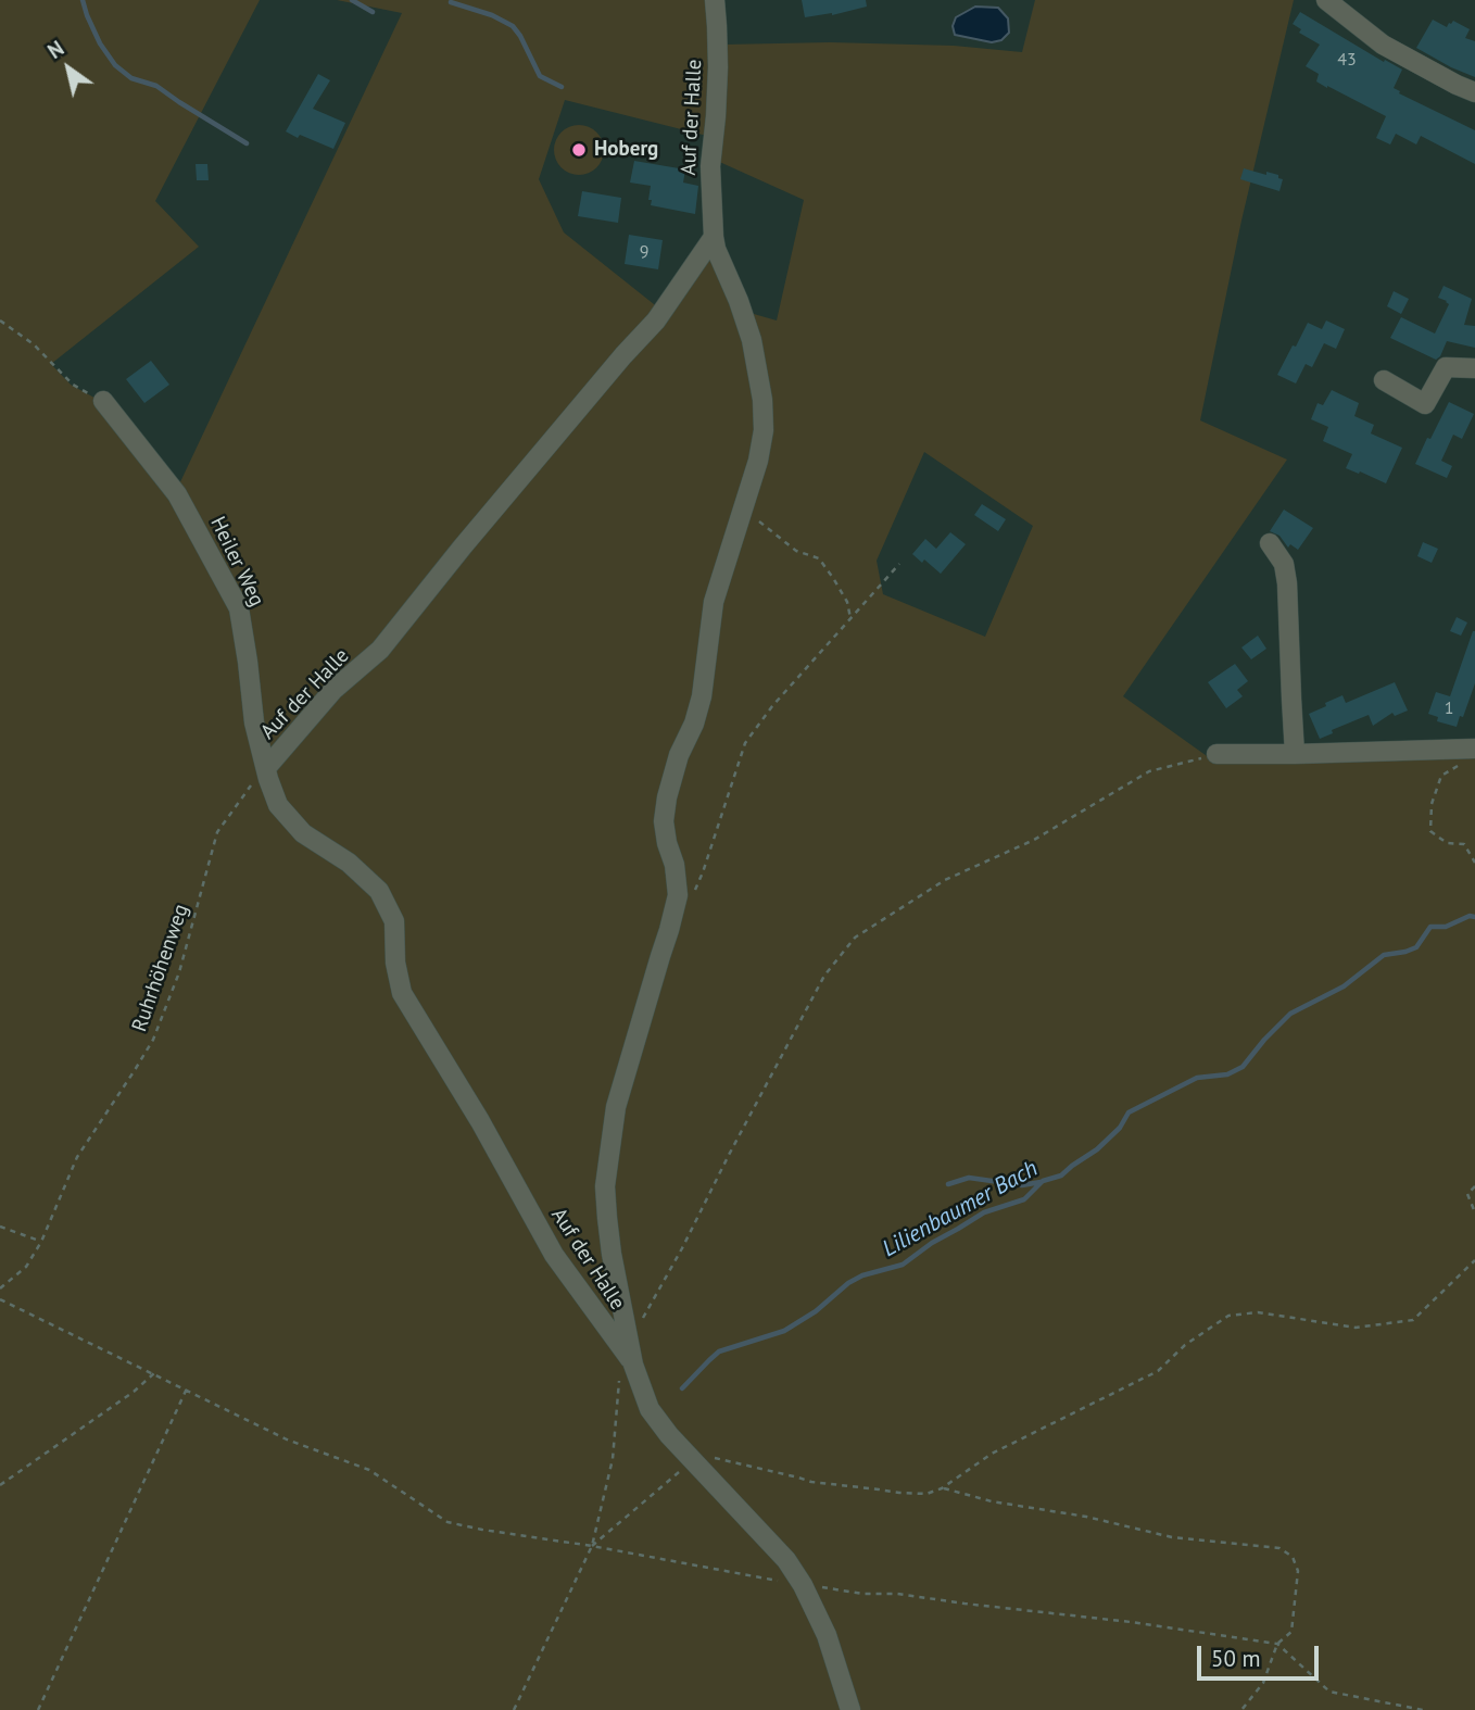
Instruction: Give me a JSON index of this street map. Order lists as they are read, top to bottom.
{
  "streets": {
    "street": ["Auf der Halle", "Heiler Weg"],
    "path": ["Ruhrhöhenweg"]
  },
  "crossings": [
    ["Auf der Halle", "Heiler Weg"],
    ["Auf der Halle", "Ruhrhöhenweg"],
    ["Heiler Weg", "Ruhrhöhenweg"]
  ],
  "water": ["Lilienbaumer Bach"],
  "places": ["Hoberg"],
  "house_numbers": ["43", "9", "1"],
  "scale_bar": "50 m",
  "north": "top left"
}
